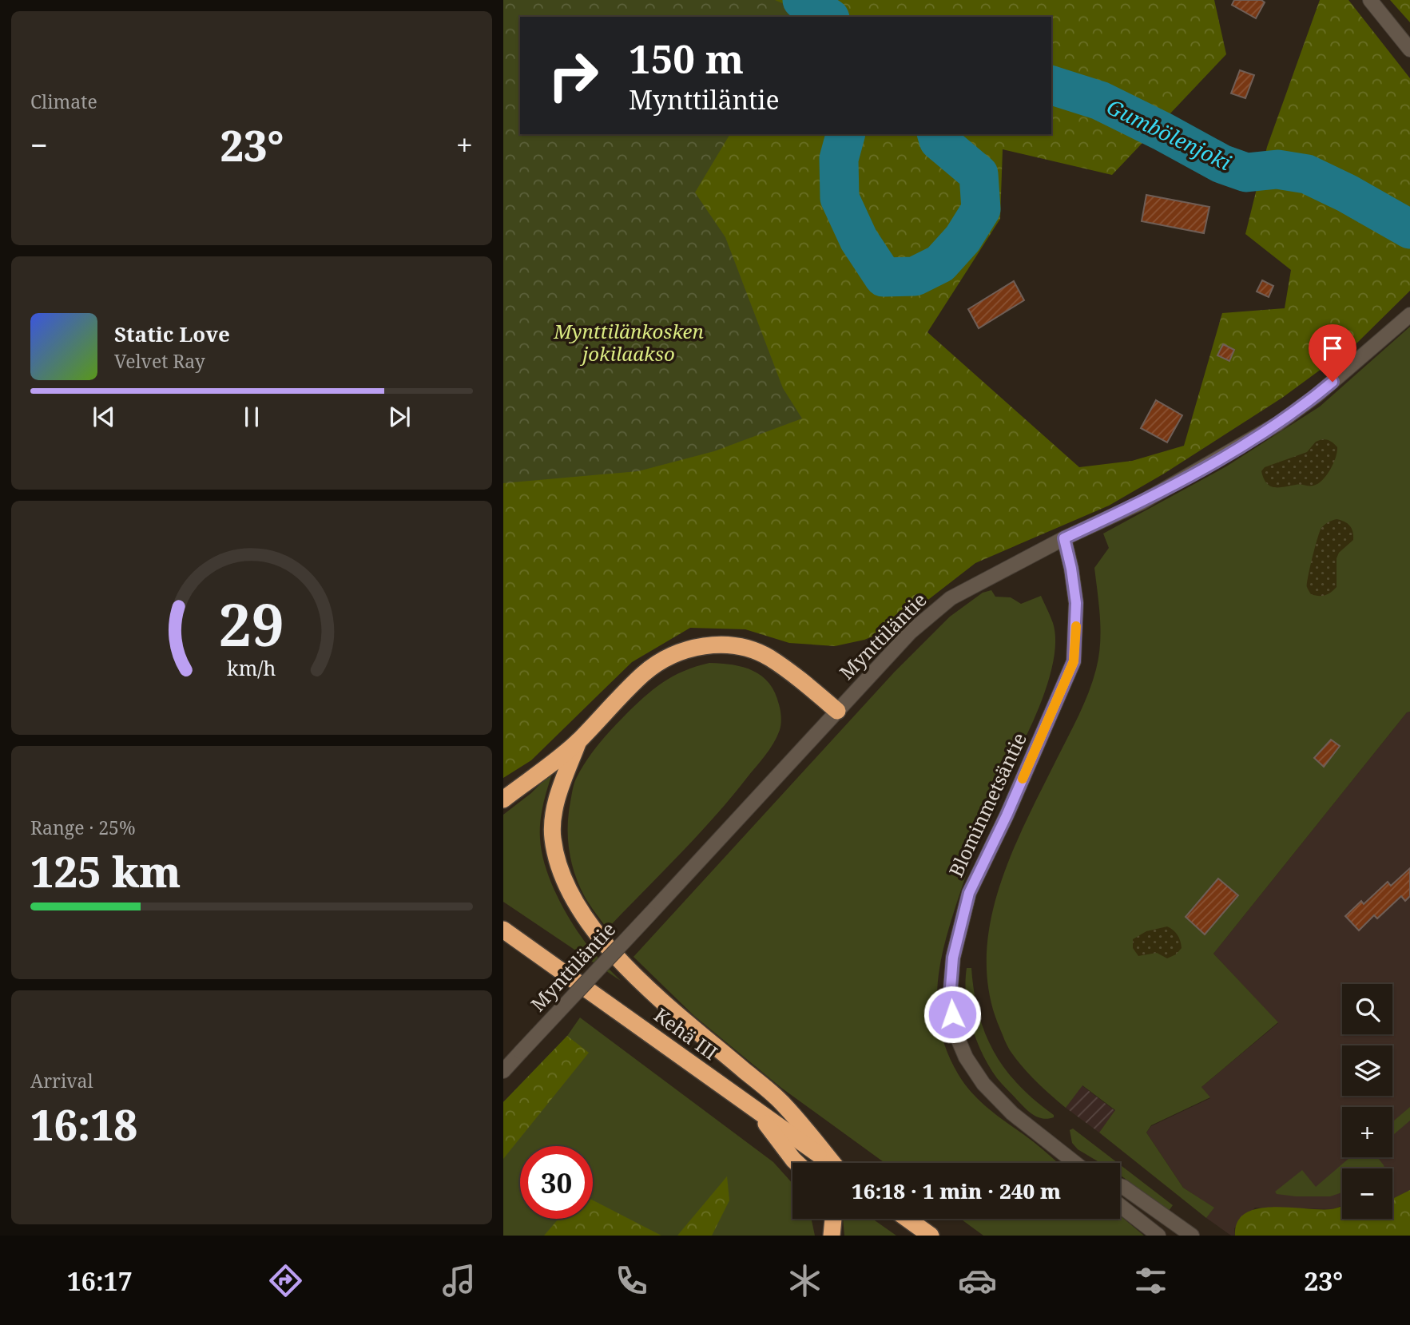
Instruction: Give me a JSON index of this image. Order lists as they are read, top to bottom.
{
  "streets": {
    "highway": ["Kehä III"],
    "street": ["Mynttiläntie", "Blominmetsäntie"]
  },
  "crossings": [
    ["Mynttiläntie", "Blominmetsäntie"]
  ],
  "water": ["Gumbölenjoki"],
  "parks": ["Mynttilänkosken jokilaakso"],
  "page": {
    "tile": [
      "Climate",
      ["Range · 25%", "125 km"],
      ["Arrival", "16:18"]
    ],
    "turn": ["150 m", "Mynttiläntie"],
    "heat": ["−", "23°", "+"],
    "song": ["Static Love", "Velvet Ray"],
    "map_buttons": ["+", "−"],
    "limit": "30",
    "trip": "16:18 · 1 min · 240 m",
    "tabs": ["16:17", "23°"],
    "gauge": ["29", "km/h"]
  }
}
